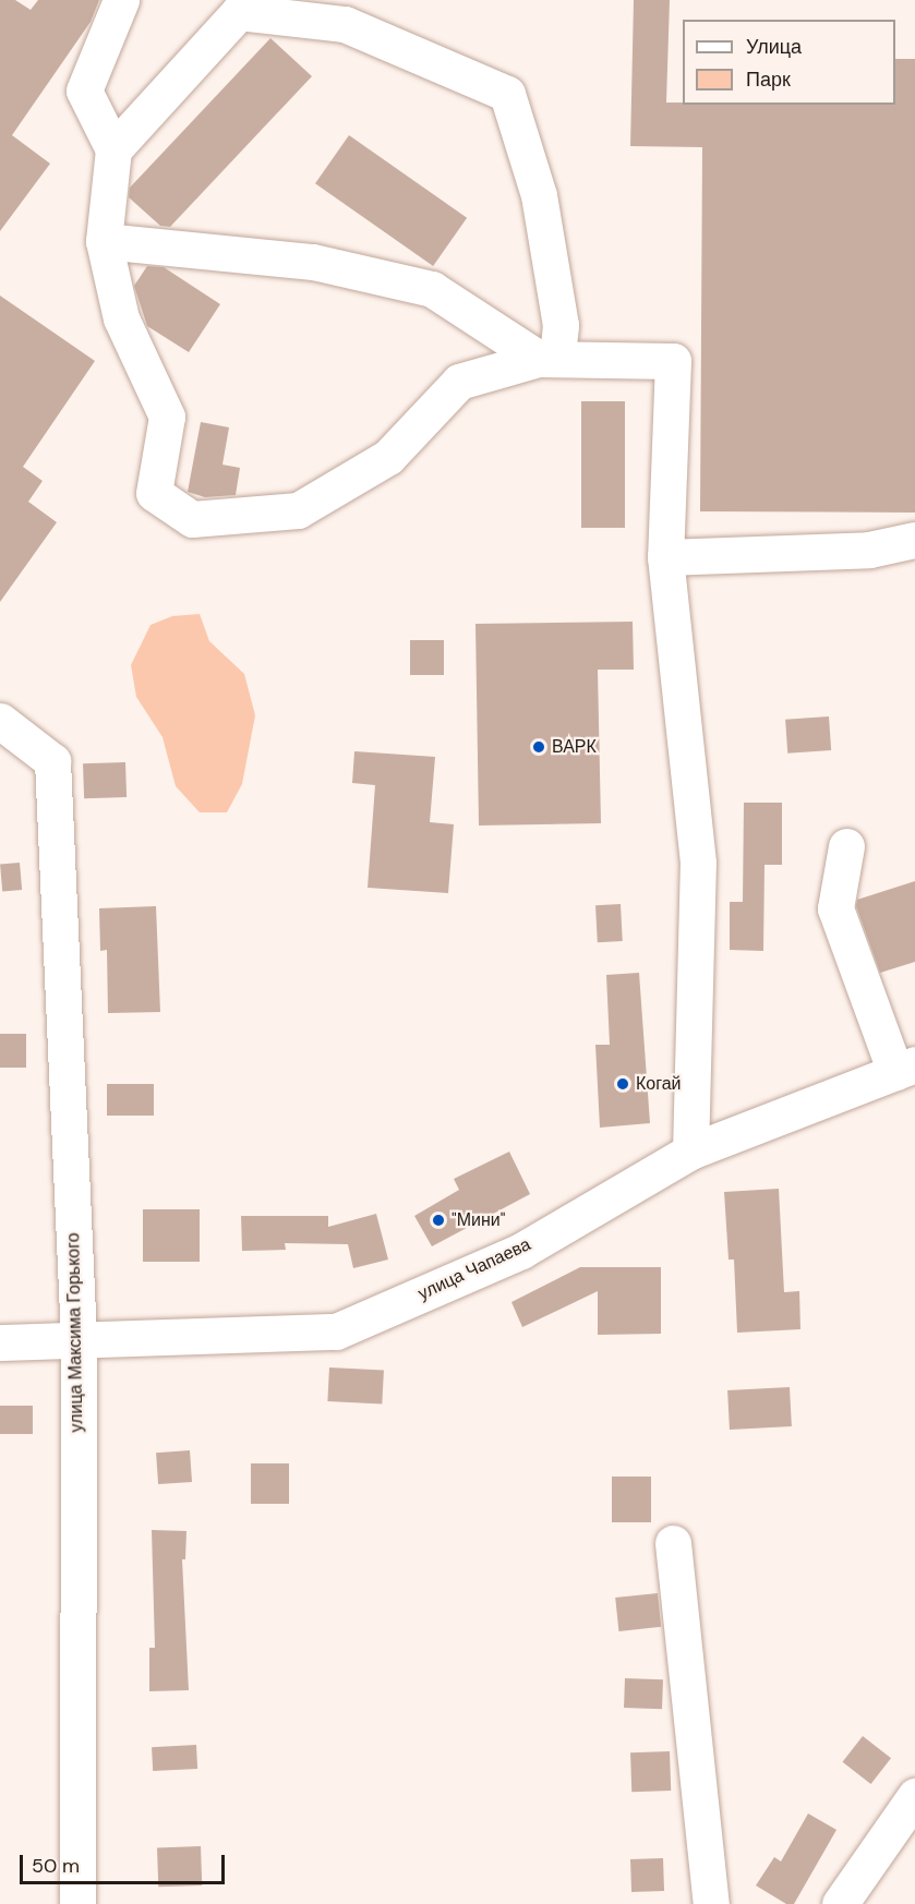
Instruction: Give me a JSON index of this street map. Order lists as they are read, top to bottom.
{
  "streets": {
    "street": ["улица Чапаева", "улица Максима Горького"]
  },
  "crossings": [
    ["улица Чапаева", "улица Максима Горького"]
  ],
  "places": ["ВАРК", "Когай", "\"Мини\""],
  "legend": ["Улица", "Парк"],
  "scale_bar": "50 m"
}
